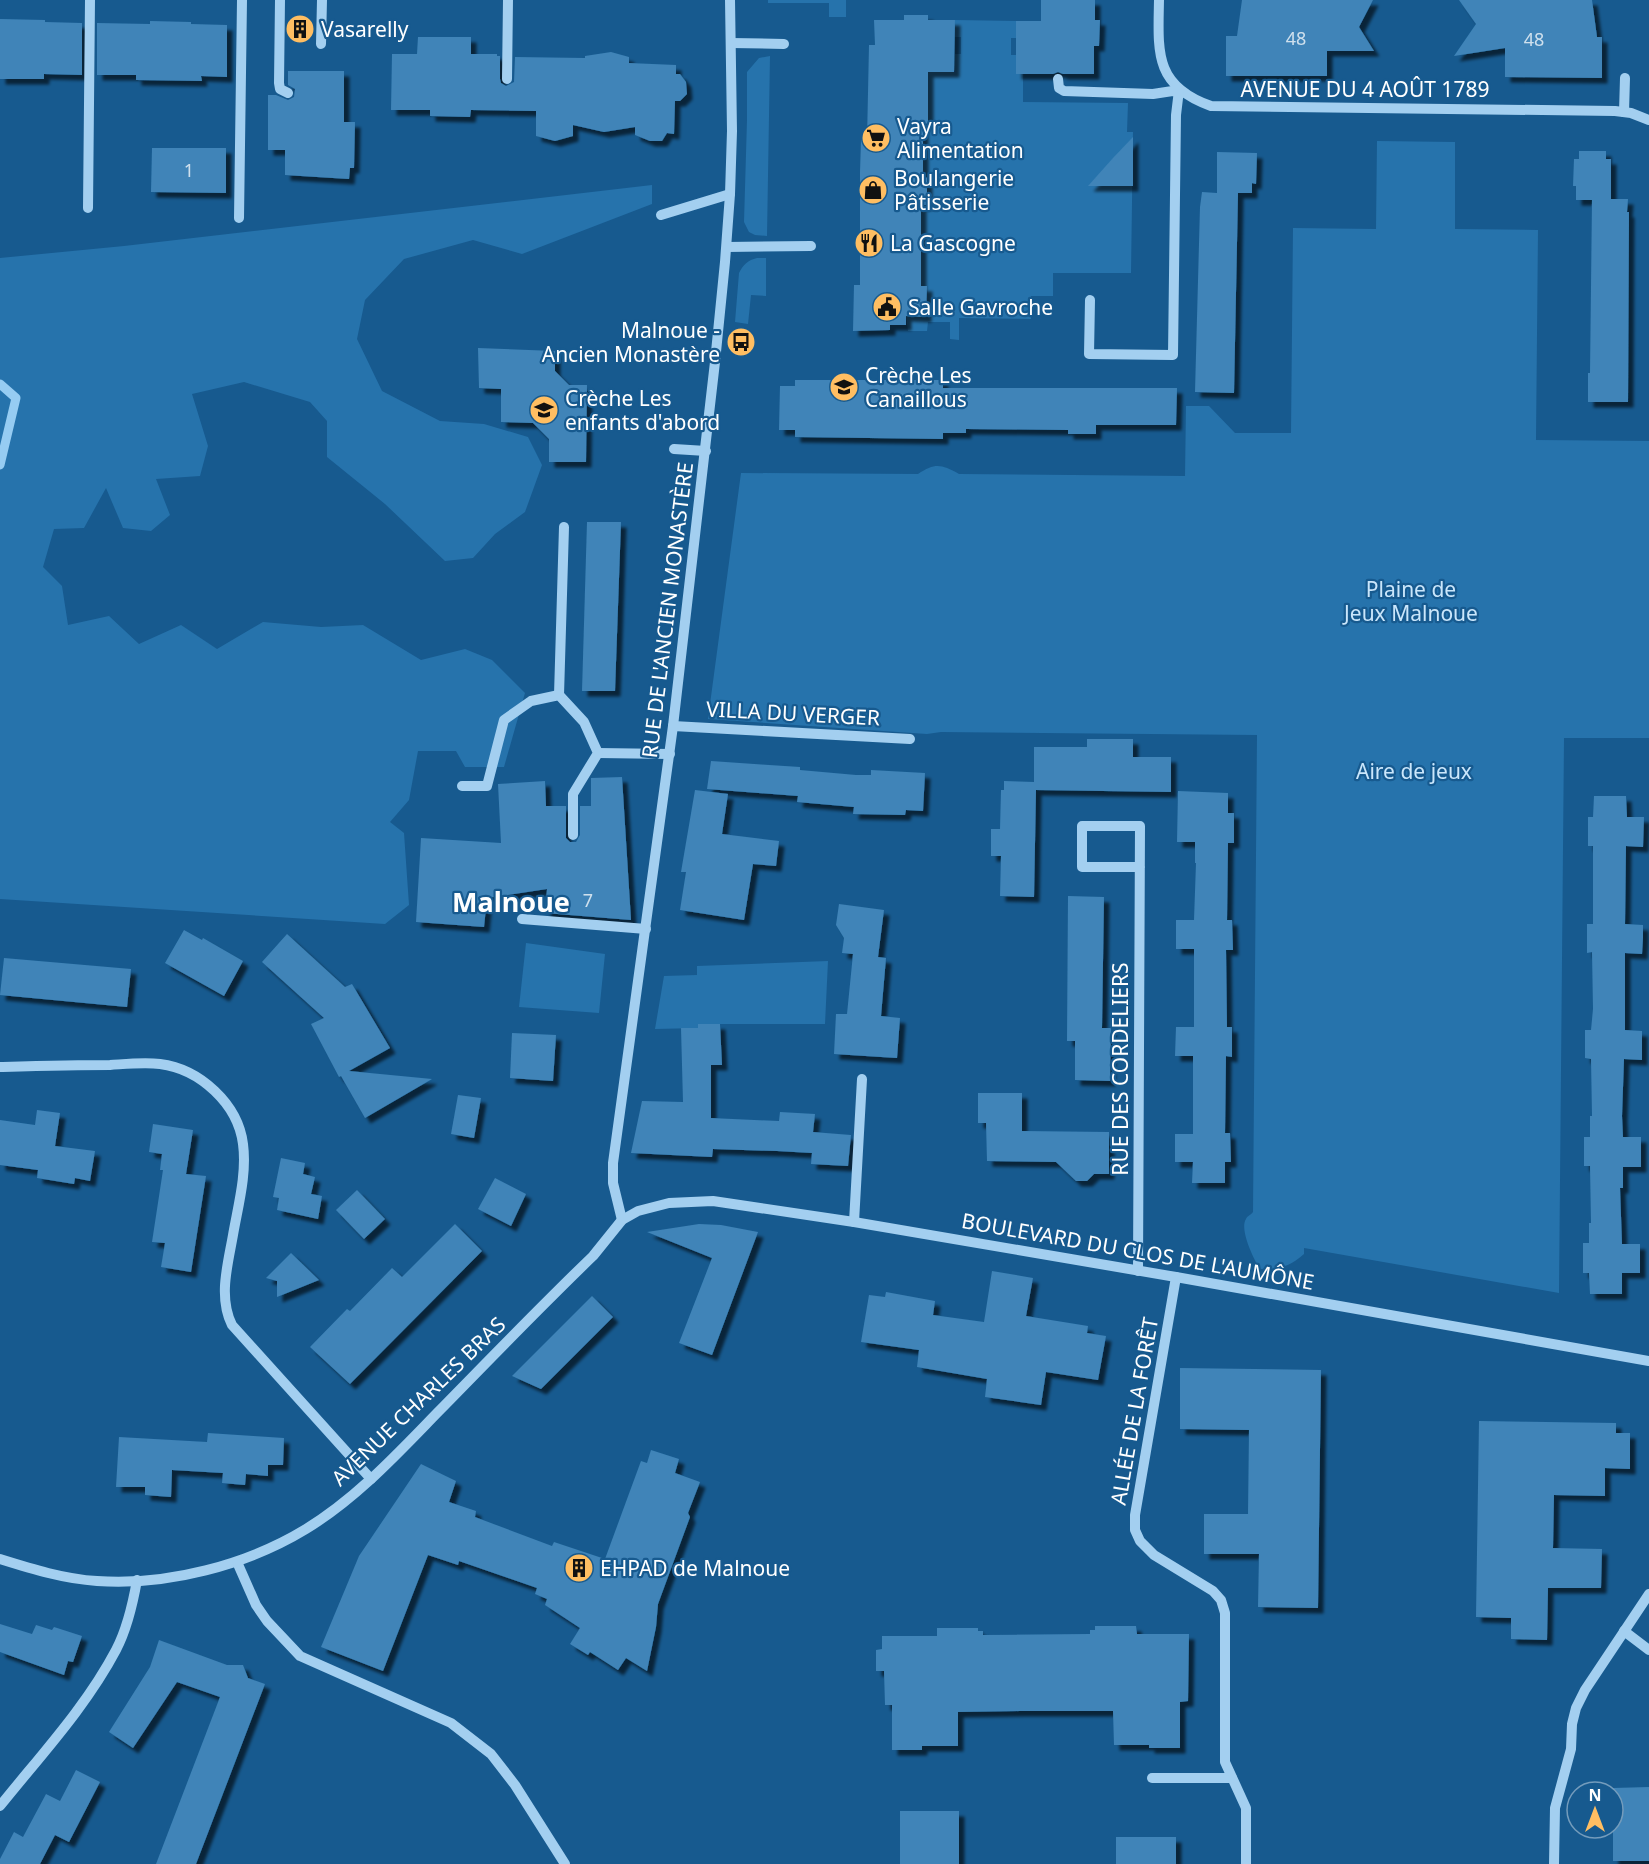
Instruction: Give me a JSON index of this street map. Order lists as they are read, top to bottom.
{
  "streets": {
    "street": [
      "AVENUE DU 4 AOÛT 1789",
      "RUE DE L'ANCIEN MONASTÈRE",
      "VILLA DU VERGER",
      "RUE DES CORDELIERS",
      "BOULEVARD DU CLOS DE L'AUMÔNE",
      "AVENUE CHARLES BRAS",
      "ALLÉE DE LA FORÊT"
    ]
  },
  "crossings": [
    ["RUE DE L'ANCIEN MONASTÈRE", "VILLA DU VERGER"],
    ["RUE DE L'ANCIEN MONASTÈRE", "BOULEVARD DU CLOS DE L'AUMÔNE"],
    ["RUE DE L'ANCIEN MONASTÈRE", "AVENUE CHARLES BRAS"],
    ["RUE DES CORDELIERS", "BOULEVARD DU CLOS DE L'AUMÔNE"],
    ["BOULEVARD DU CLOS DE L'AUMÔNE", "AVENUE CHARLES BRAS"],
    ["BOULEVARD DU CLOS DE L'AUMÔNE", "ALLÉE DE LA FORÊT"]
  ],
  "districts": ["Malnoue"],
  "parks": ["Plaine de Jeux Malnoue", "Aire de jeux"],
  "places": {
    "building": ["Vasarelly", "EHPAD de Malnoue"],
    "supermarket": ["Vayra Alimentation"],
    "shop": ["Boulangerie Pâtisserie"],
    "restaurant": ["La Gascogne"],
    "public building": ["Salle Gavroche"],
    "bus stop": ["Malnoue - Ancien Monastère"],
    "school or university": ["Crèche Les Canaillous", "Crèche Les enfants d'abord"]
  },
  "house_numbers": [
    "48",
    "48",
    "1",
    "7"
  ],
  "north": "top"
}
